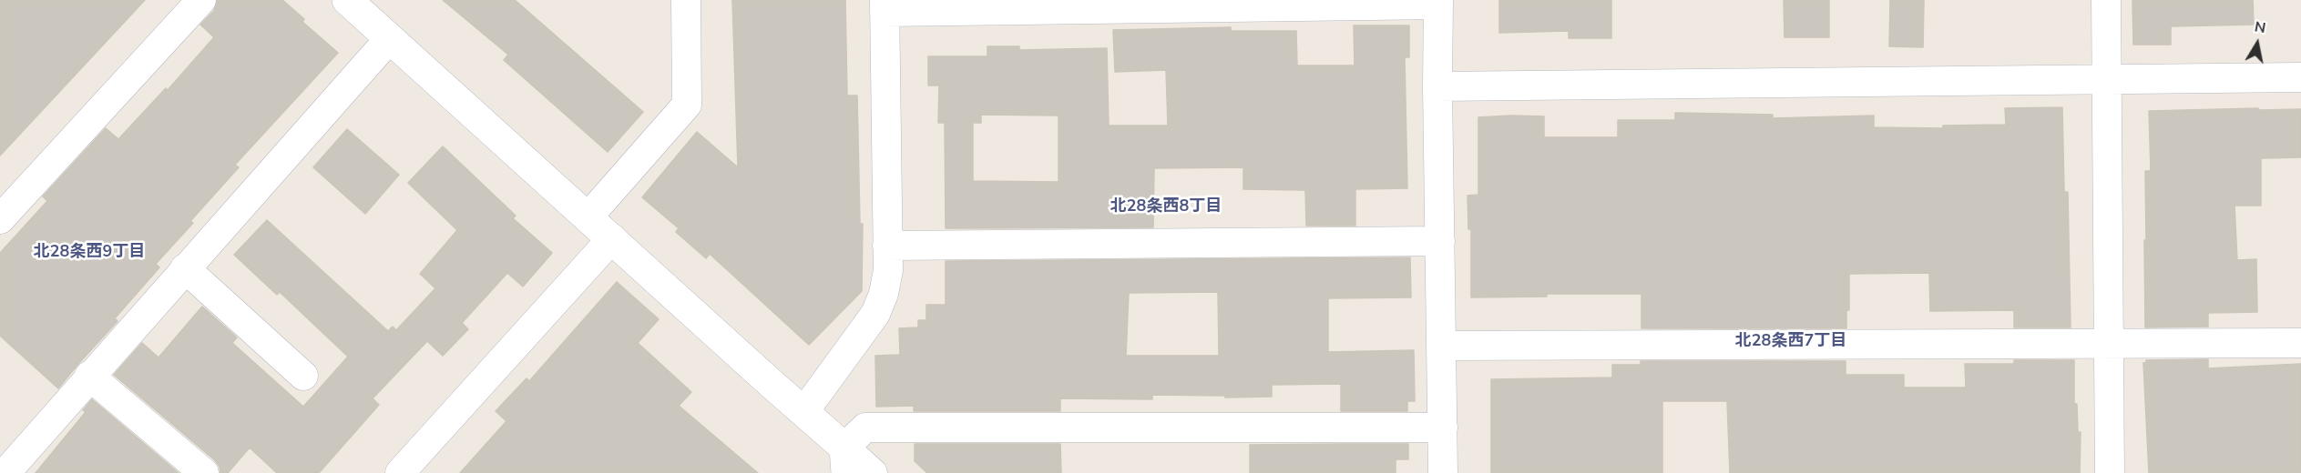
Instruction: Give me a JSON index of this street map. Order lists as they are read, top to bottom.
{
  "districts": ["北28条西8丁目", "北28条西9丁目", "北28条西7丁目"],
  "north": "top"
}
